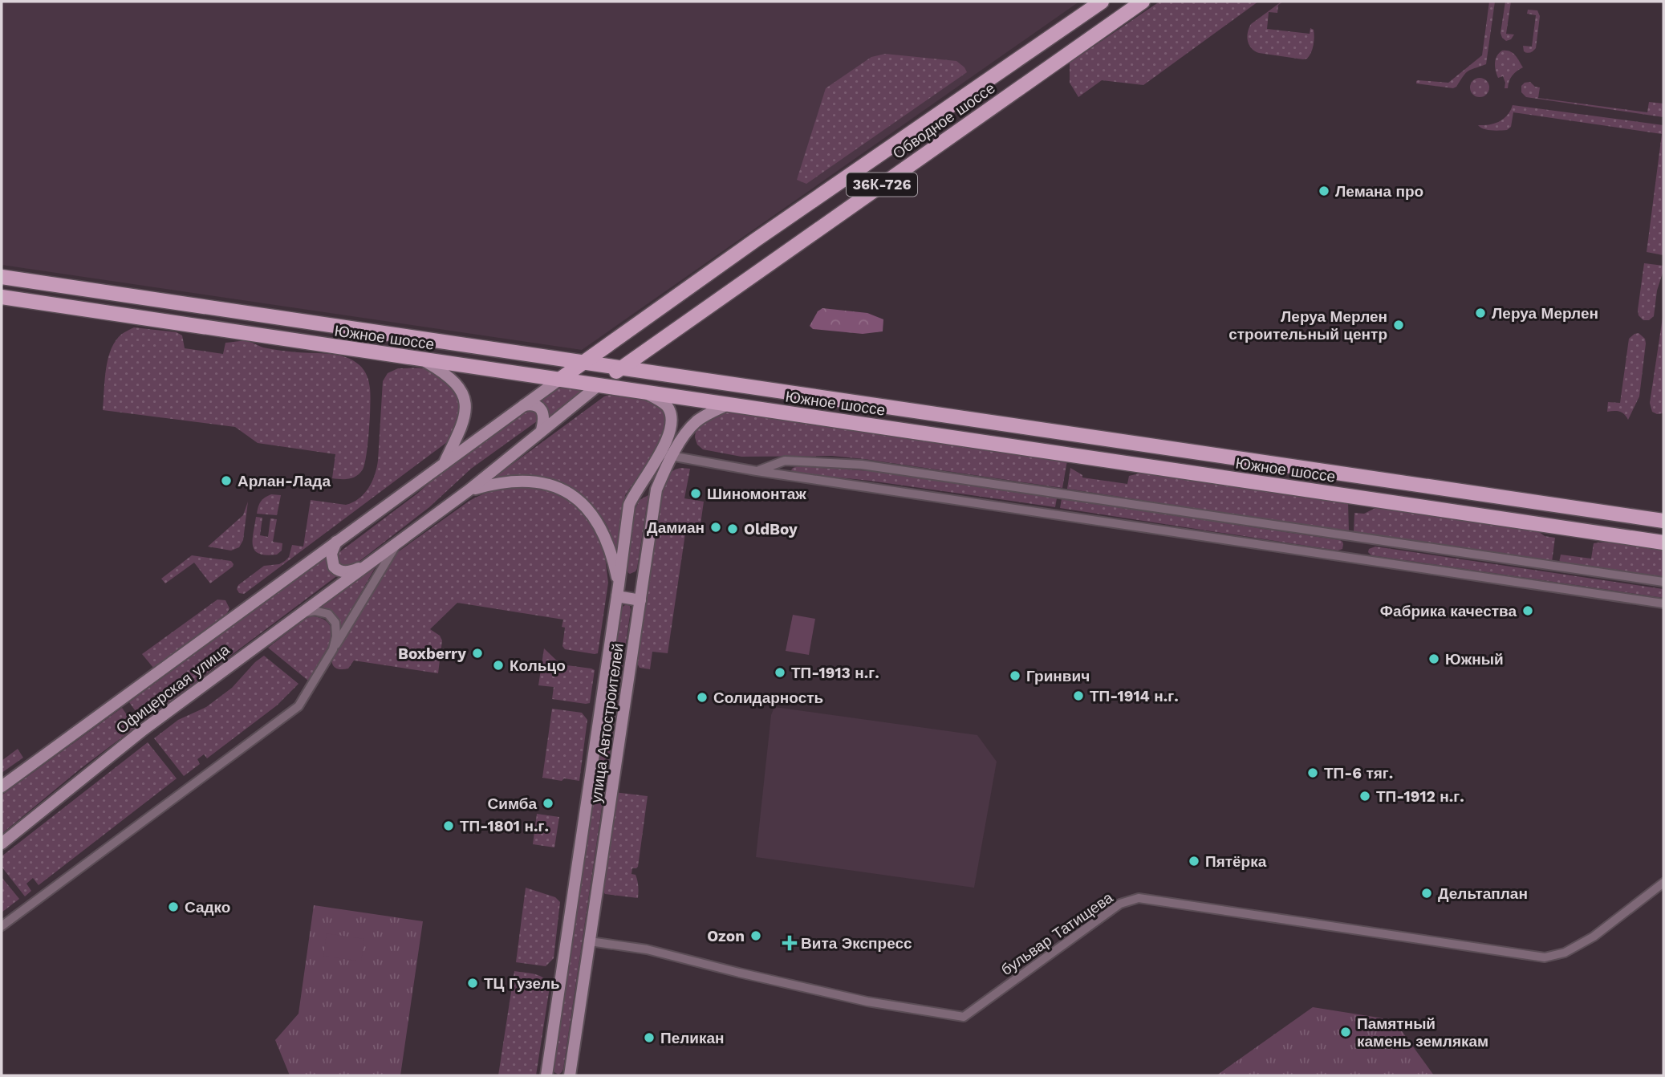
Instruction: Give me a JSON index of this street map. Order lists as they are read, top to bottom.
{
  "streets": {
    "main road": [
      "Обводное шоссе",
      "36К-726",
      "Южное шоссе",
      "Офицерская улица",
      "улица Автостроителей"
    ],
    "street": ["бульвар Татищева"]
  },
  "crossings": [
    ["Обводное шоссе", "Южное шоссе"],
    ["Обводное шоссе", "Офицерская улица"],
    ["Южное шоссе", "Офицерская улица"],
    ["Южное шоссе", "улица Автостроителей"],
    ["Офицерская улица", "улица Автостроителей"],
    ["улица Автостроителей", "бульвар Татищева"]
  ],
  "places": {
    "other": [
      "Лемана про",
      "Леруа Мерлен",
      "Леруа Мерлен строительный центр",
      "Арлан-Лада",
      "Шиномонтаж",
      "Дамиан",
      "OldBoy",
      "Фабрика качества",
      "Boxberry",
      "Южный",
      "Кольцо",
      "ТП-1913 н.г.",
      "Гринвич",
      "ТП-1914 н.г.",
      "Солидарность",
      "ТП-6 тяг.",
      "ТП-1912 н.г.",
      "Симба",
      "ТП-1801 н.г.",
      "Пятёрка",
      "Дельтаплан",
      "Садко",
      "Ozon",
      "ТЦ Гузель",
      "Памятный камень землякам",
      "Пеликан"
    ],
    "health": ["Вита Экспресс"]
  }
}
